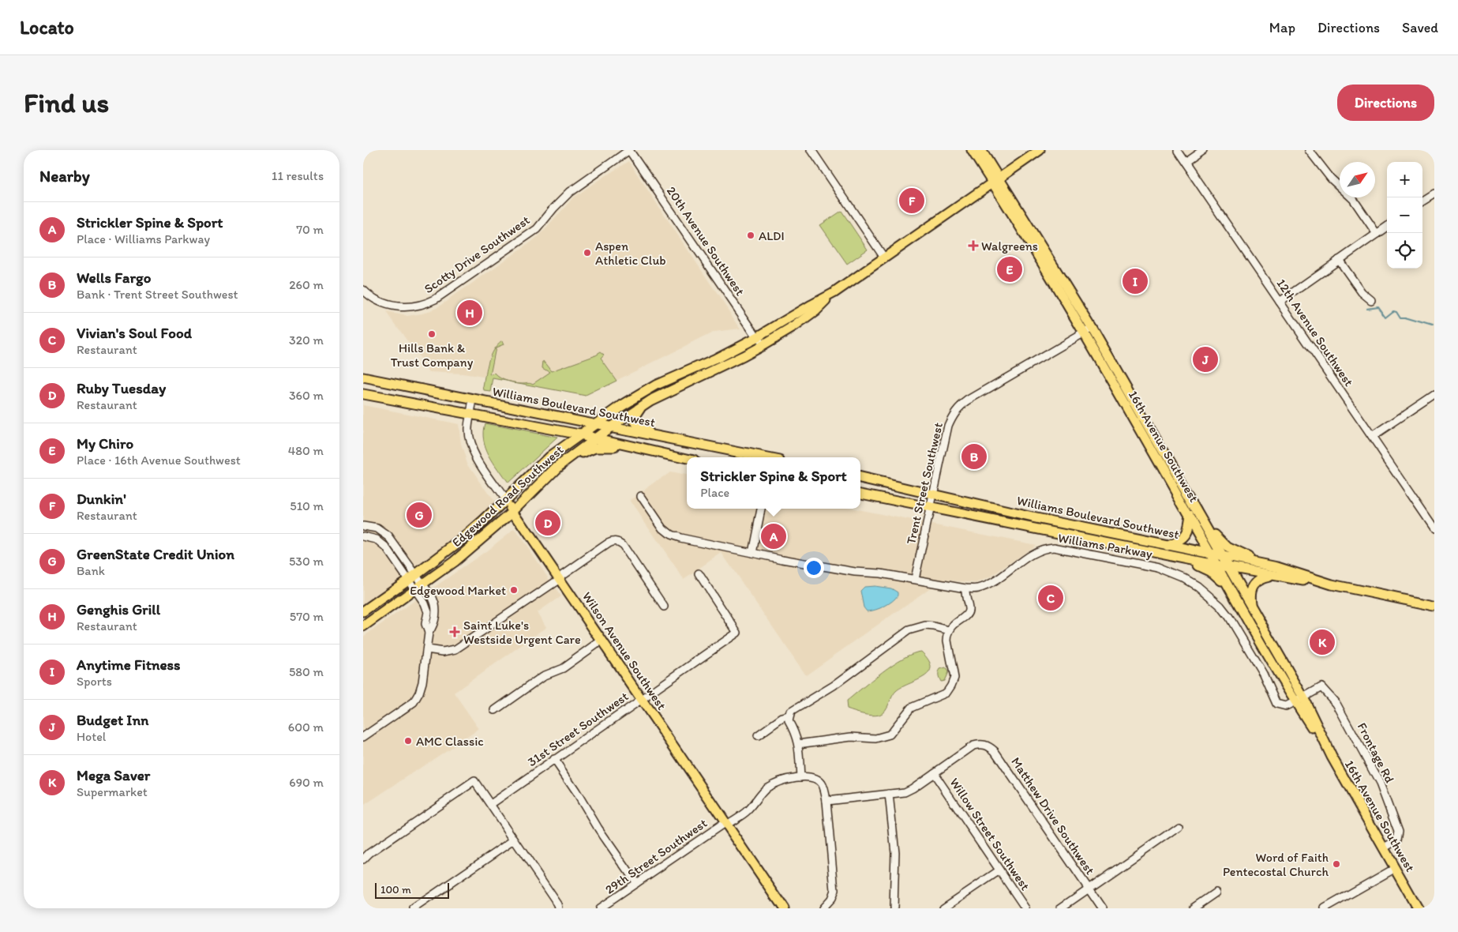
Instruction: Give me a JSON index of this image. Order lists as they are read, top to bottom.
{
  "streets": {
    "main road": [
      "Williams Boulevard Southwest",
      "16th Avenue Southwest",
      "Edgewood Road Southwest",
      "Wilson Avenue Southwest"
    ],
    "street": [
      "20th Avenue Southwest",
      "Scotty Drive Southwest",
      "12th Avenue Southwest",
      "Trent Street Southwest",
      "Williams Parkway",
      "31st Street Southwest",
      "Frontage Rd",
      "Matthew Drive Southwest",
      "Willow Street Southwest",
      "29th Street Southwest"
    ]
  },
  "crossings": [
    ["20th Avenue Southwest", "Scotty Drive Southwest"],
    ["20th Avenue Southwest", "Edgewood Road Southwest"],
    ["Williams Boulevard Southwest", "16th Avenue Southwest"],
    ["Williams Boulevard Southwest", "Trent Street Southwest"],
    ["Williams Boulevard Southwest", "Edgewood Road Southwest"],
    ["Williams Boulevard Southwest", "Wilson Avenue Southwest"],
    ["16th Avenue Southwest", "Trent Street Southwest"],
    ["16th Avenue Southwest", "Edgewood Road Southwest"],
    ["16th Avenue Southwest", "Williams Parkway"],
    ["16th Avenue Southwest", "Frontage Rd"],
    ["Trent Street Southwest", "Williams Parkway"],
    ["Edgewood Road Southwest", "Wilson Avenue Southwest"],
    ["Williams Parkway", "Frontage Rd"],
    ["Wilson Avenue Southwest", "31st Street Southwest"],
    ["Wilson Avenue Southwest", "29th Street Southwest"],
    ["Matthew Drive Southwest", "Willow Street Southwest"]
  ],
  "places": {
    "other": [
      "ALDI",
      "Aspen Athletic Club",
      "Hills Bank & Trust Company",
      "Edgewood Market",
      "AMC Classic",
      "Word of Faith Pentecostal Church"
    ],
    "health": ["Walgreens", "Saint Luke's Westside Urgent Care"]
  },
  "scale_bar": "100 m",
  "north": "top right",
  "page": {
    "header": "Locato",
    "nav": ["Map", "Directions", "Saved"],
    "buttons": "Directions",
    "title": "Find us",
    "heading": ["Nearby", "11 results"],
    "map_buttons": ["+", "−"],
    "pins": [
      "F",
      "E",
      "I",
      "H",
      "J",
      "B",
      "G",
      "D",
      "A",
      "C",
      "K"
    ],
    "list": [
      {
        "mark": "A",
        "name": "Strickler Spine & Sport",
        "note": "Place · Williams Parkway",
        "value": "70 m"
      },
      {
        "mark": "B",
        "name": "Wells Fargo",
        "note": "Bank · Trent Street Southwest",
        "value": "260 m"
      },
      {
        "mark": "C",
        "name": "Vivian's Soul Food",
        "note": "Restaurant",
        "value": "320 m"
      },
      {
        "mark": "D",
        "name": "Ruby Tuesday",
        "note": "Restaurant",
        "value": "360 m"
      },
      {
        "mark": "E",
        "name": "My Chiro",
        "note": "Place · 16th Avenue Southwest",
        "value": "480 m"
      },
      {
        "mark": "F",
        "name": "Dunkin'",
        "note": "Restaurant",
        "value": "510 m"
      },
      {
        "mark": "G",
        "name": "GreenState Credit Union",
        "note": "Bank",
        "value": "530 m"
      },
      {
        "mark": "H",
        "name": "Genghis Grill",
        "note": "Restaurant",
        "value": "570 m"
      },
      {
        "mark": "I",
        "name": "Anytime Fitness",
        "note": "Sports",
        "value": "580 m"
      },
      {
        "mark": "J",
        "name": "Budget Inn",
        "note": "Hotel",
        "value": "600 m"
      },
      {
        "mark": "K",
        "name": "Mega Saver",
        "note": "Supermarket",
        "value": "690 m"
      }
    ],
    "popup": ["Strickler Spine & Sport", "Place"],
    "scale": "100 m"
  }
}
